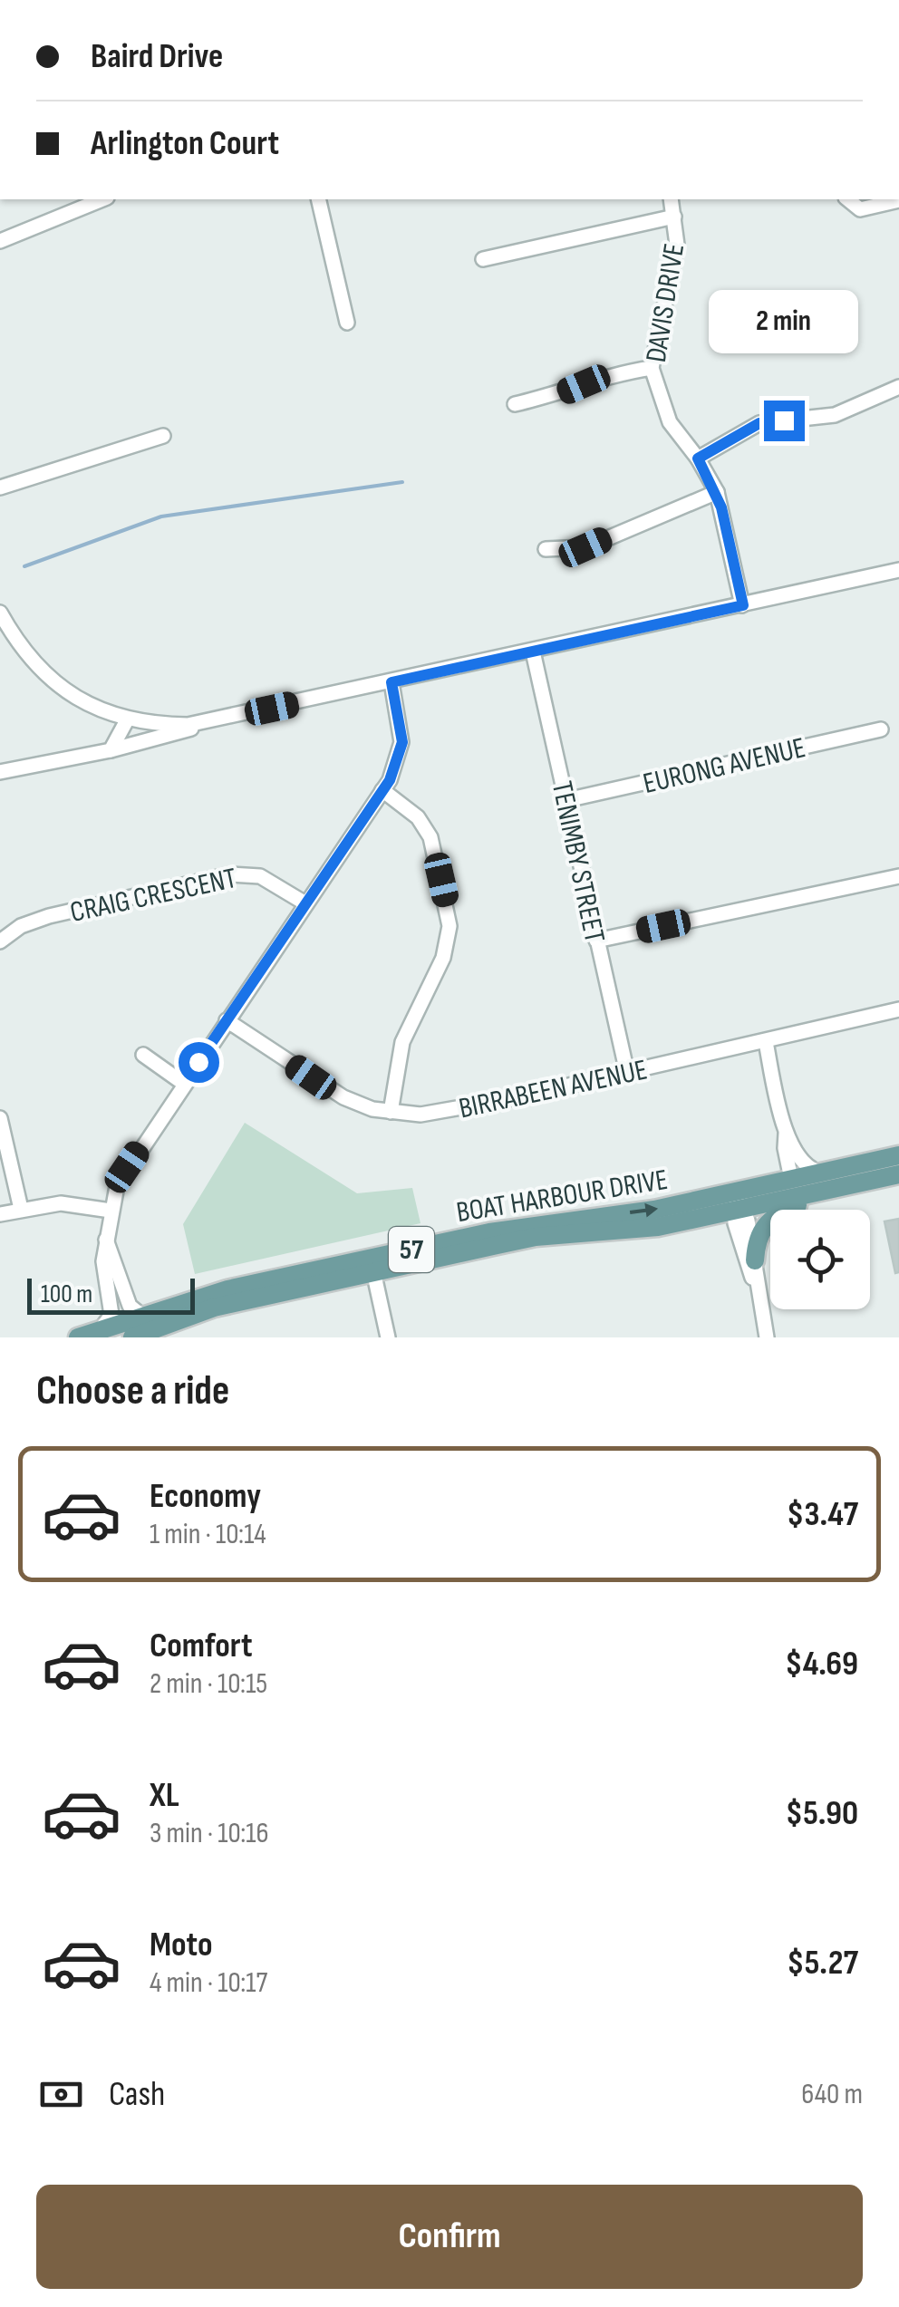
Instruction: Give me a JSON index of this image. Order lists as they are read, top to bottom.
{
  "streets": {
    "main road": ["BOAT HARBOUR DRIVE", "57"],
    "street": [
      "DAVIS DRIVE",
      "EURONG AVENUE",
      "TENIMBY STREET",
      "CRAIG CRESCENT",
      "BIRRABEEN AVENUE"
    ]
  },
  "crossings": [
    ["EURONG AVENUE", "TENIMBY STREET"],
    ["TENIMBY STREET", "BIRRABEEN AVENUE"]
  ],
  "scale_bar": "100 m",
  "page": {
    "banner": ["Baird Drive", "Arlington Court"],
    "bubble": "2 min",
    "scale": "100 m",
    "heading": "Choose a ride",
    "list": [
      {
        "name": "Economy",
        "note": "1 min · 10:14",
        "value": "$3.47"
      },
      {
        "name": "Comfort",
        "note": "2 min · 10:15",
        "value": "$4.69"
      },
      {
        "name": "XL",
        "note": "3 min · 10:16",
        "value": "$5.90"
      },
      {
        "name": "Moto",
        "note": "4 min · 10:17",
        "value": "$5.27"
      }
    ],
    "pay": ["Cash", "640 m"],
    "buttons": "Confirm"
  }
}
